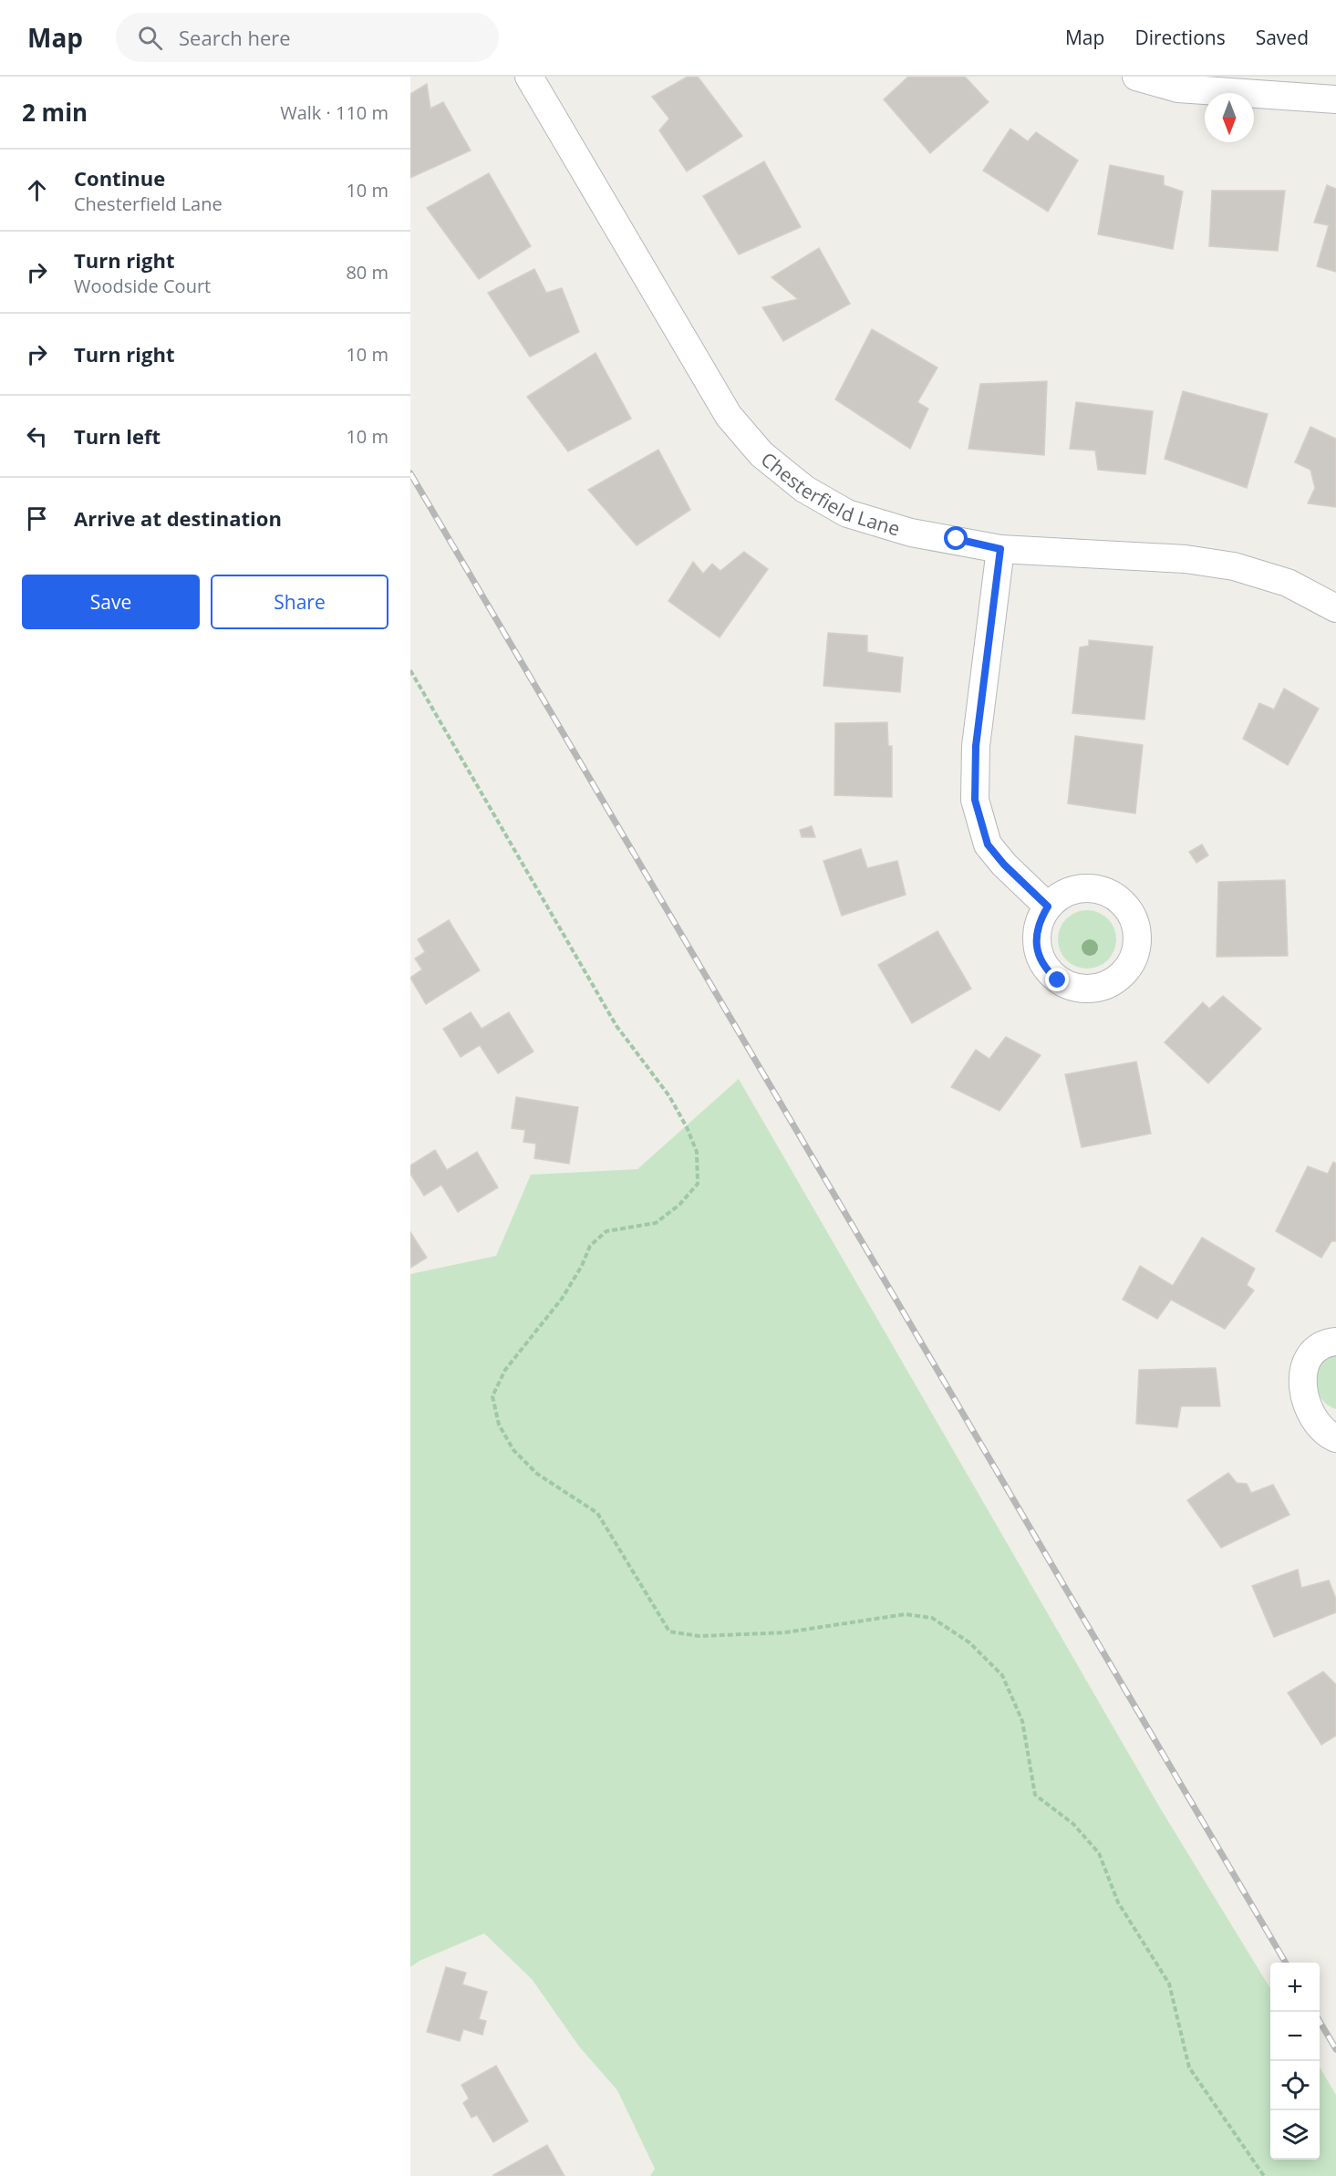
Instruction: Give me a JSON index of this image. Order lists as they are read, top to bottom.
{
  "streets": {
    "street": ["Chesterfield Lane"]
  },
  "north": "bottom",
  "page": {
    "header": "Map",
    "search": "Search here",
    "nav": ["Map", "Directions", "Saved"],
    "heading": ["2 min", "Walk · 110 m"],
    "list": [
      ["Continue", "Chesterfield Lane", "10 m"],
      ["Turn right", "Woodside Court", "80 m"],
      ["Turn right", "10 m"],
      ["Turn left", "10 m"],
      "Arrive at destination"
    ],
    "buttons": ["Save", "Share"],
    "map_buttons": ["+", "−"]
  }
}
